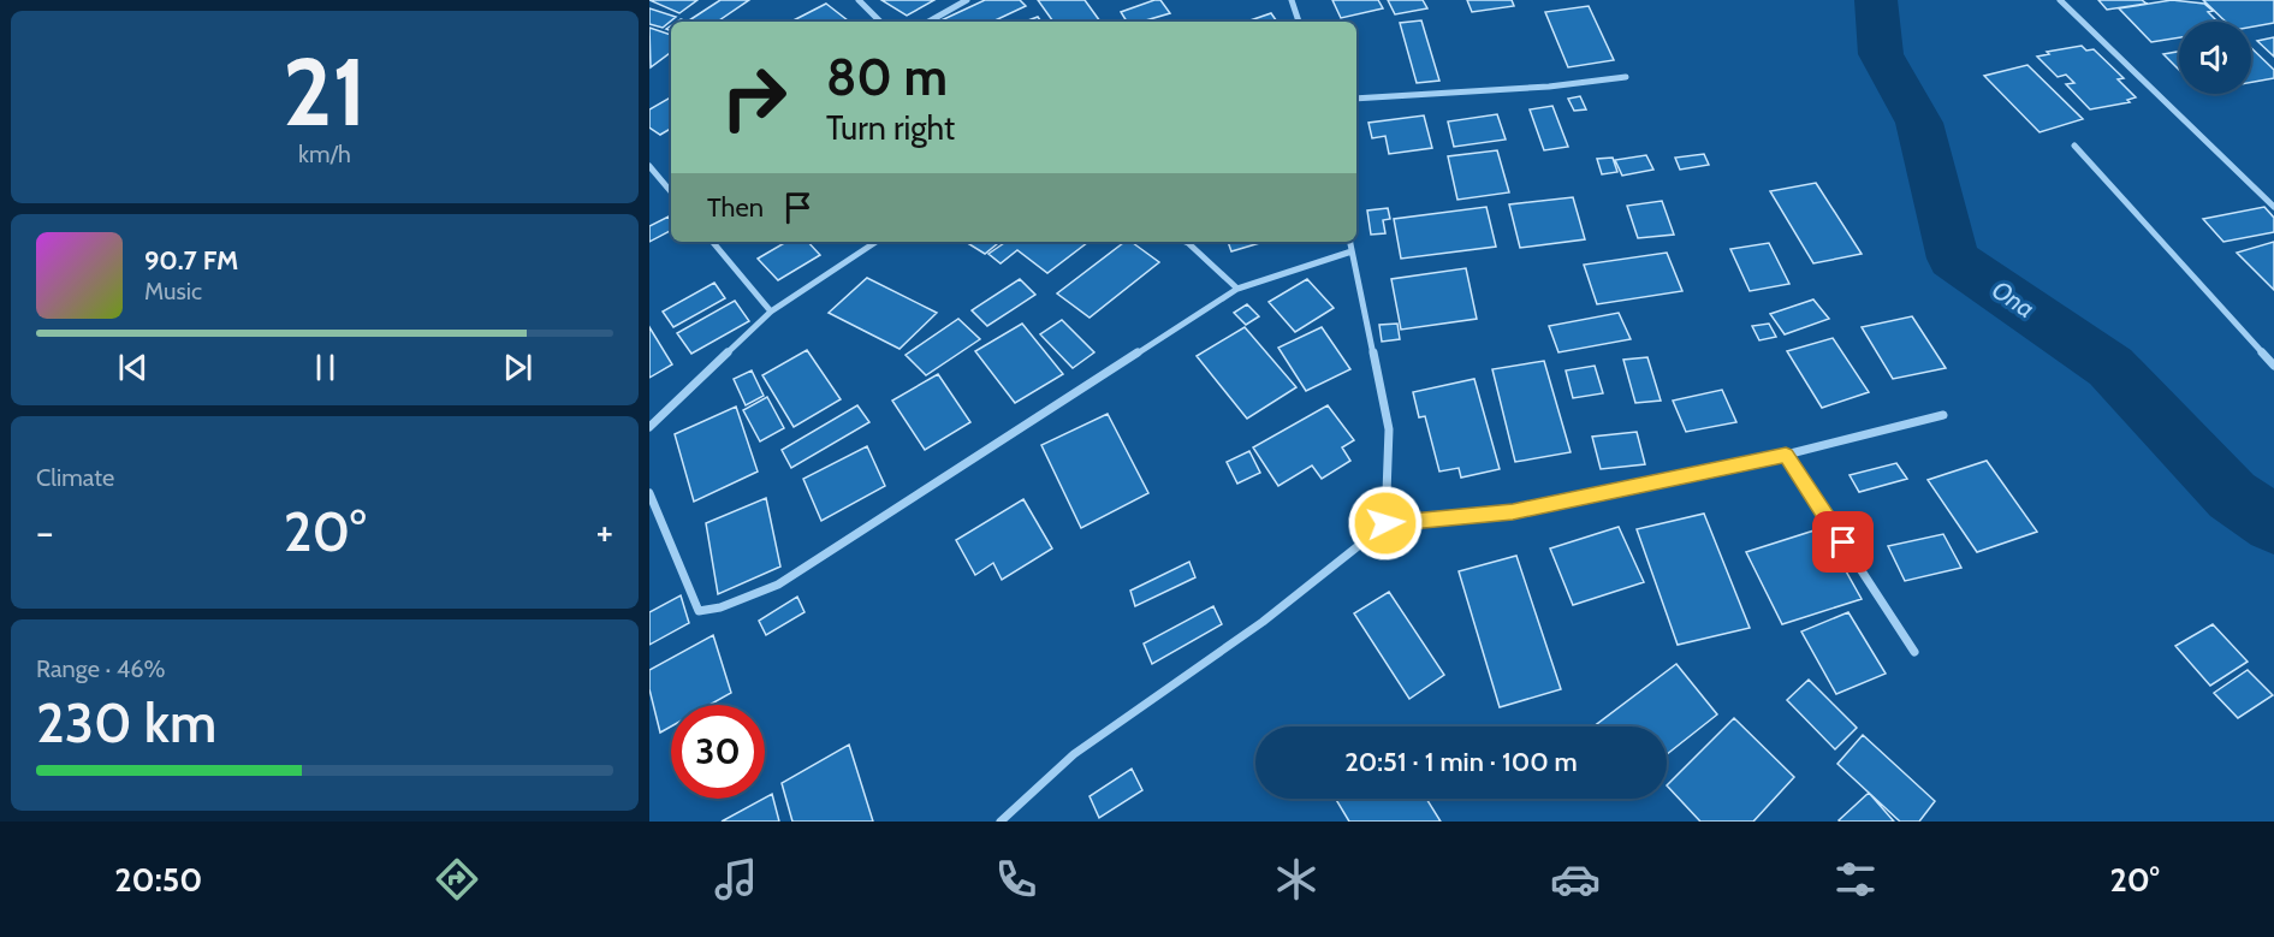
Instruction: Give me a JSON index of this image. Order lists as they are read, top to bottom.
{
  "water": ["Ona"],
  "page": {
    "tile": [
      ["21", "km/h"],
      "Climate",
      ["Range · 46%", "230 km"]
    ],
    "turn": ["80 m", "Turn right"],
    "then": "Then",
    "song": ["90.7 FM", "Music"],
    "heat": ["−", "20°", "+"],
    "limit": "30",
    "trip": "20:51 · 1 min · 100 m",
    "tabs": ["20:50", "20°"]
  }
}
